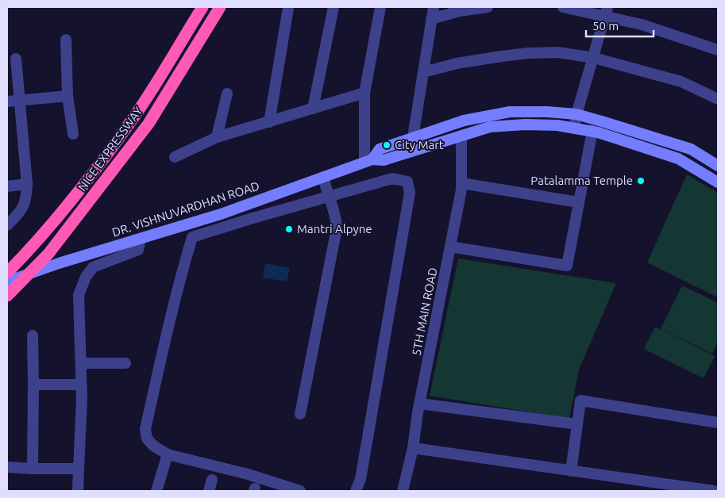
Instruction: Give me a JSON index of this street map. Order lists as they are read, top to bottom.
{
  "streets": {
    "highway": ["NICE EXPRESSWAY"],
    "main road": ["DR. VISHNUVARDHAN ROAD"],
    "street": ["5TH MAIN ROAD"]
  },
  "crossings": [
    ["DR. VISHNUVARDHAN ROAD", "5TH MAIN ROAD"]
  ],
  "places": ["City Mart", "Patalamma Temple", "Mantri Alpyne"],
  "scale_bar": "50 m"
}
